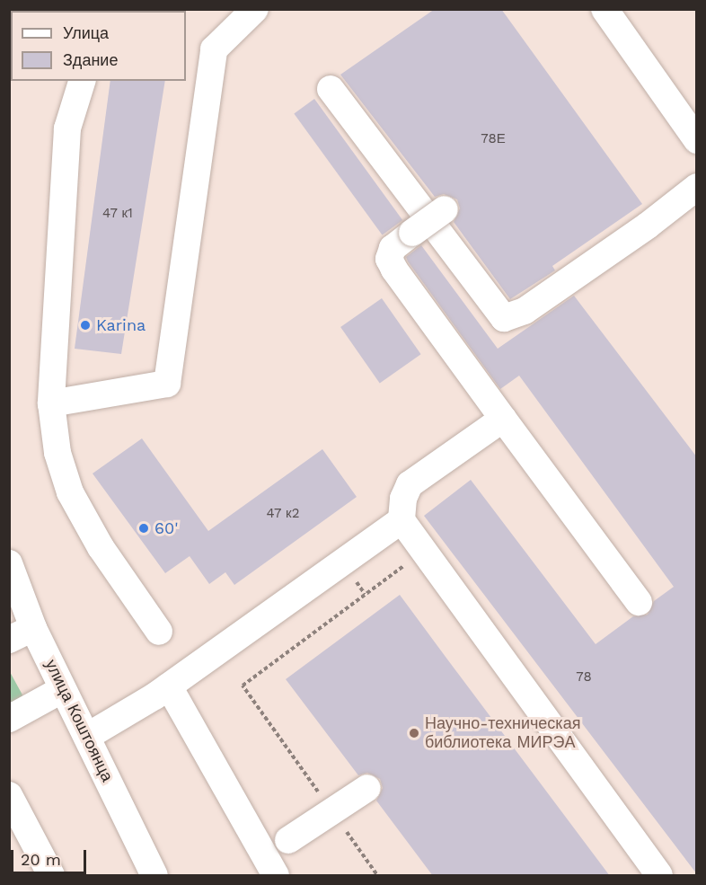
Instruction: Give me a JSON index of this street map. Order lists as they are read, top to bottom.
{
  "streets": {
    "street": ["улица Коштоянца"]
  },
  "places": ["Karina", "60'", "Научно-техническая библиотека МИРЭА"],
  "house_numbers": [
    "78Е",
    "47 к1",
    "47 к2",
    "78"
  ],
  "legend": ["Улица", "Здание"],
  "scale_bar": "20 m"
}
